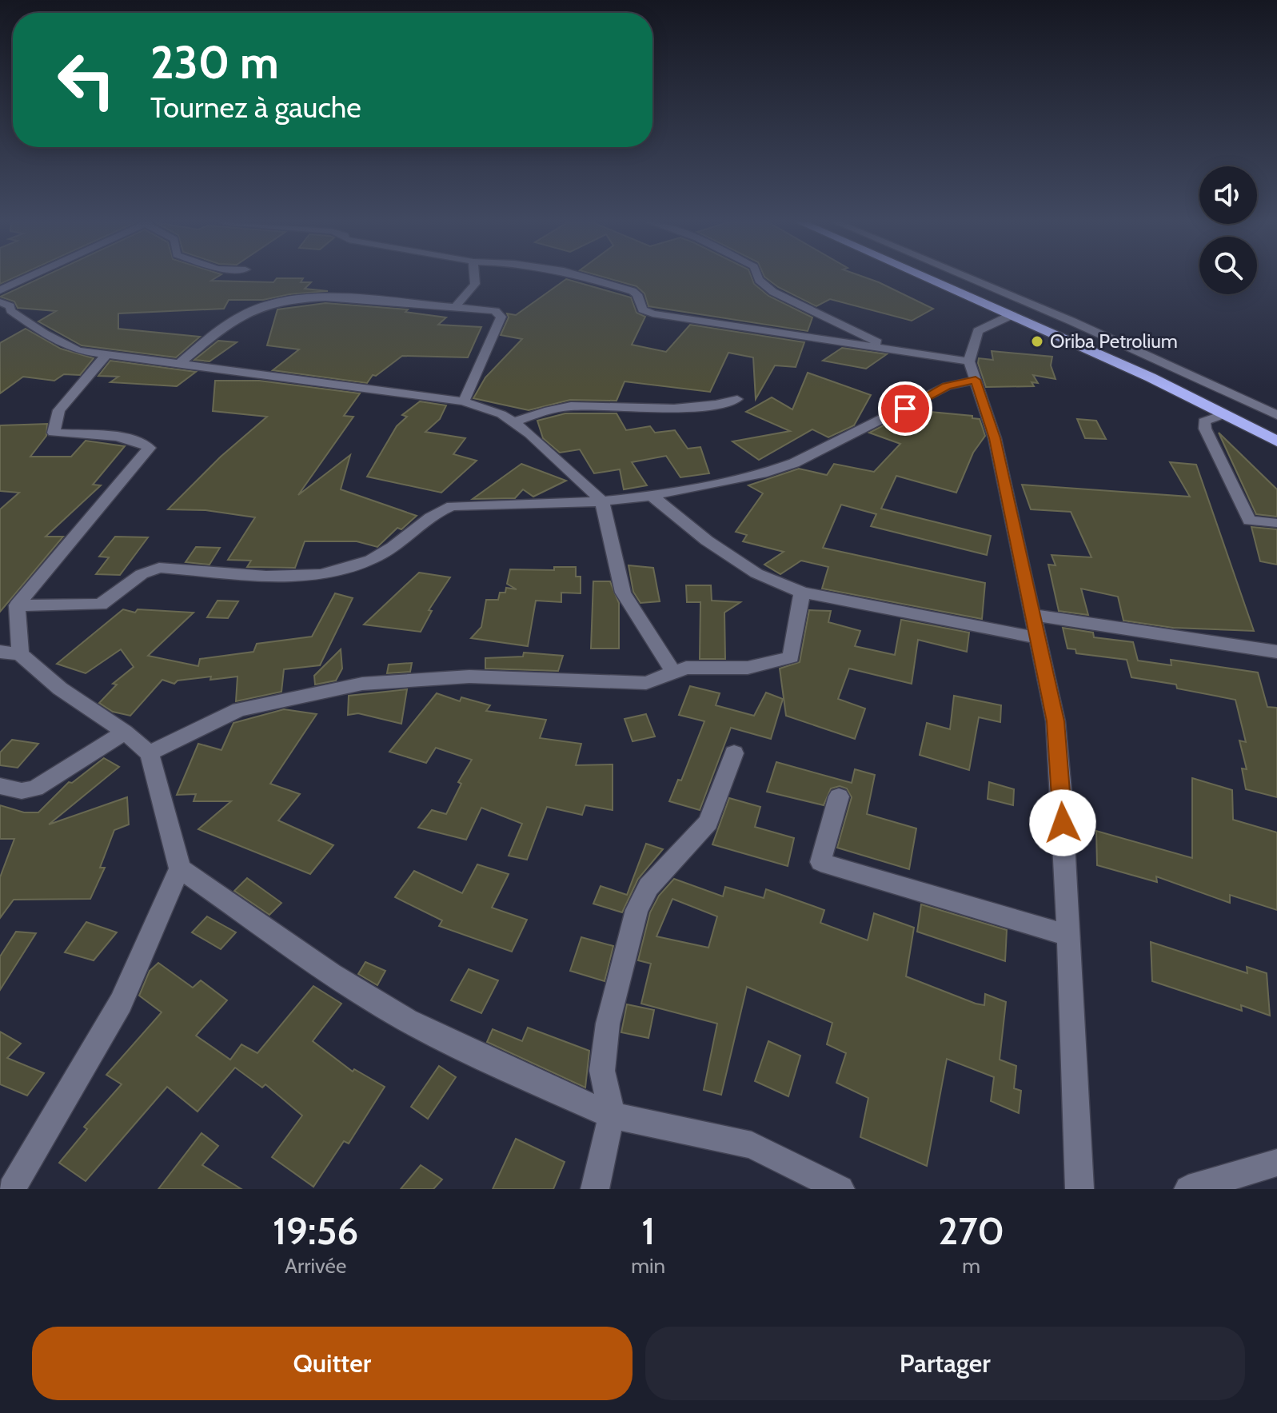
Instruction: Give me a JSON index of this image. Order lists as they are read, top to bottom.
{
  "places": ["Oriba Petrolium"],
  "page": {
    "turn": ["230 m", "Tournez à gauche"],
    "eta": [
      "19:56",
      "Arrivée",
      "1",
      "min",
      "270",
      "m"
    ],
    "buttons": ["Quitter", "Partager"]
  }
}
